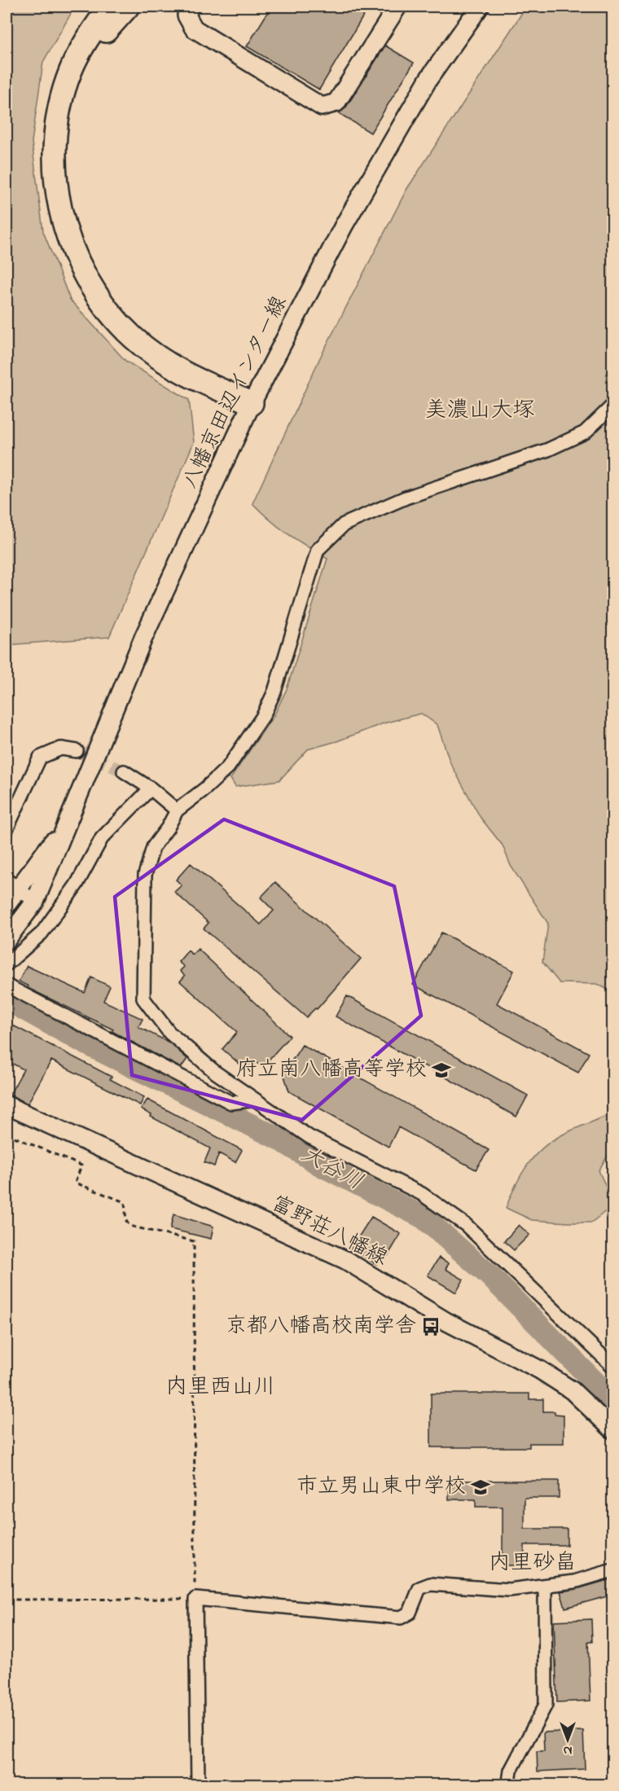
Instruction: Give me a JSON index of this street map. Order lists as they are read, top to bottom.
{
  "streets": {
    "main road": ["八幡京田辺インター線", "富野荘八幡線"]
  },
  "districts": ["美濃山大塚", "内里西山川", "内里砂畠"],
  "water": ["大谷川"],
  "places": {
    "school or university": ["府立南八幡高等学校", "市立男山東中学校"],
    "bus stop": ["京都八幡高校南学舎"]
  },
  "north": "bottom"
}
